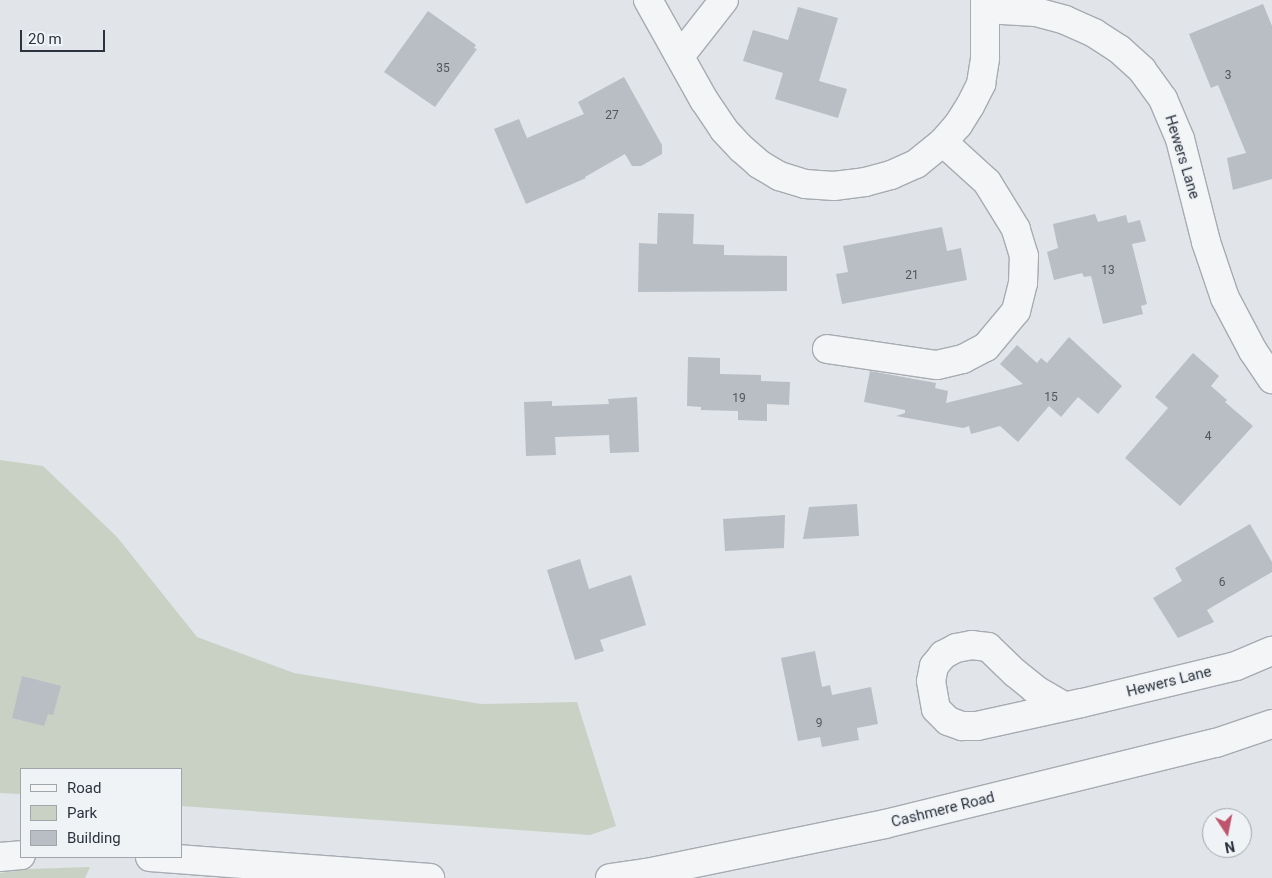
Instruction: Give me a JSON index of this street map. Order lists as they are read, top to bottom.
{
  "streets": {
    "street": ["Hewers Lane", "Cashmere Road"]
  },
  "house_numbers": [
    "35",
    "3",
    "27",
    "13",
    "21",
    "15",
    "19",
    "4",
    "6",
    "9"
  ],
  "legend": ["Road", "Park", "Building"],
  "scale_bar": "20 m",
  "north": "bottom"
}
